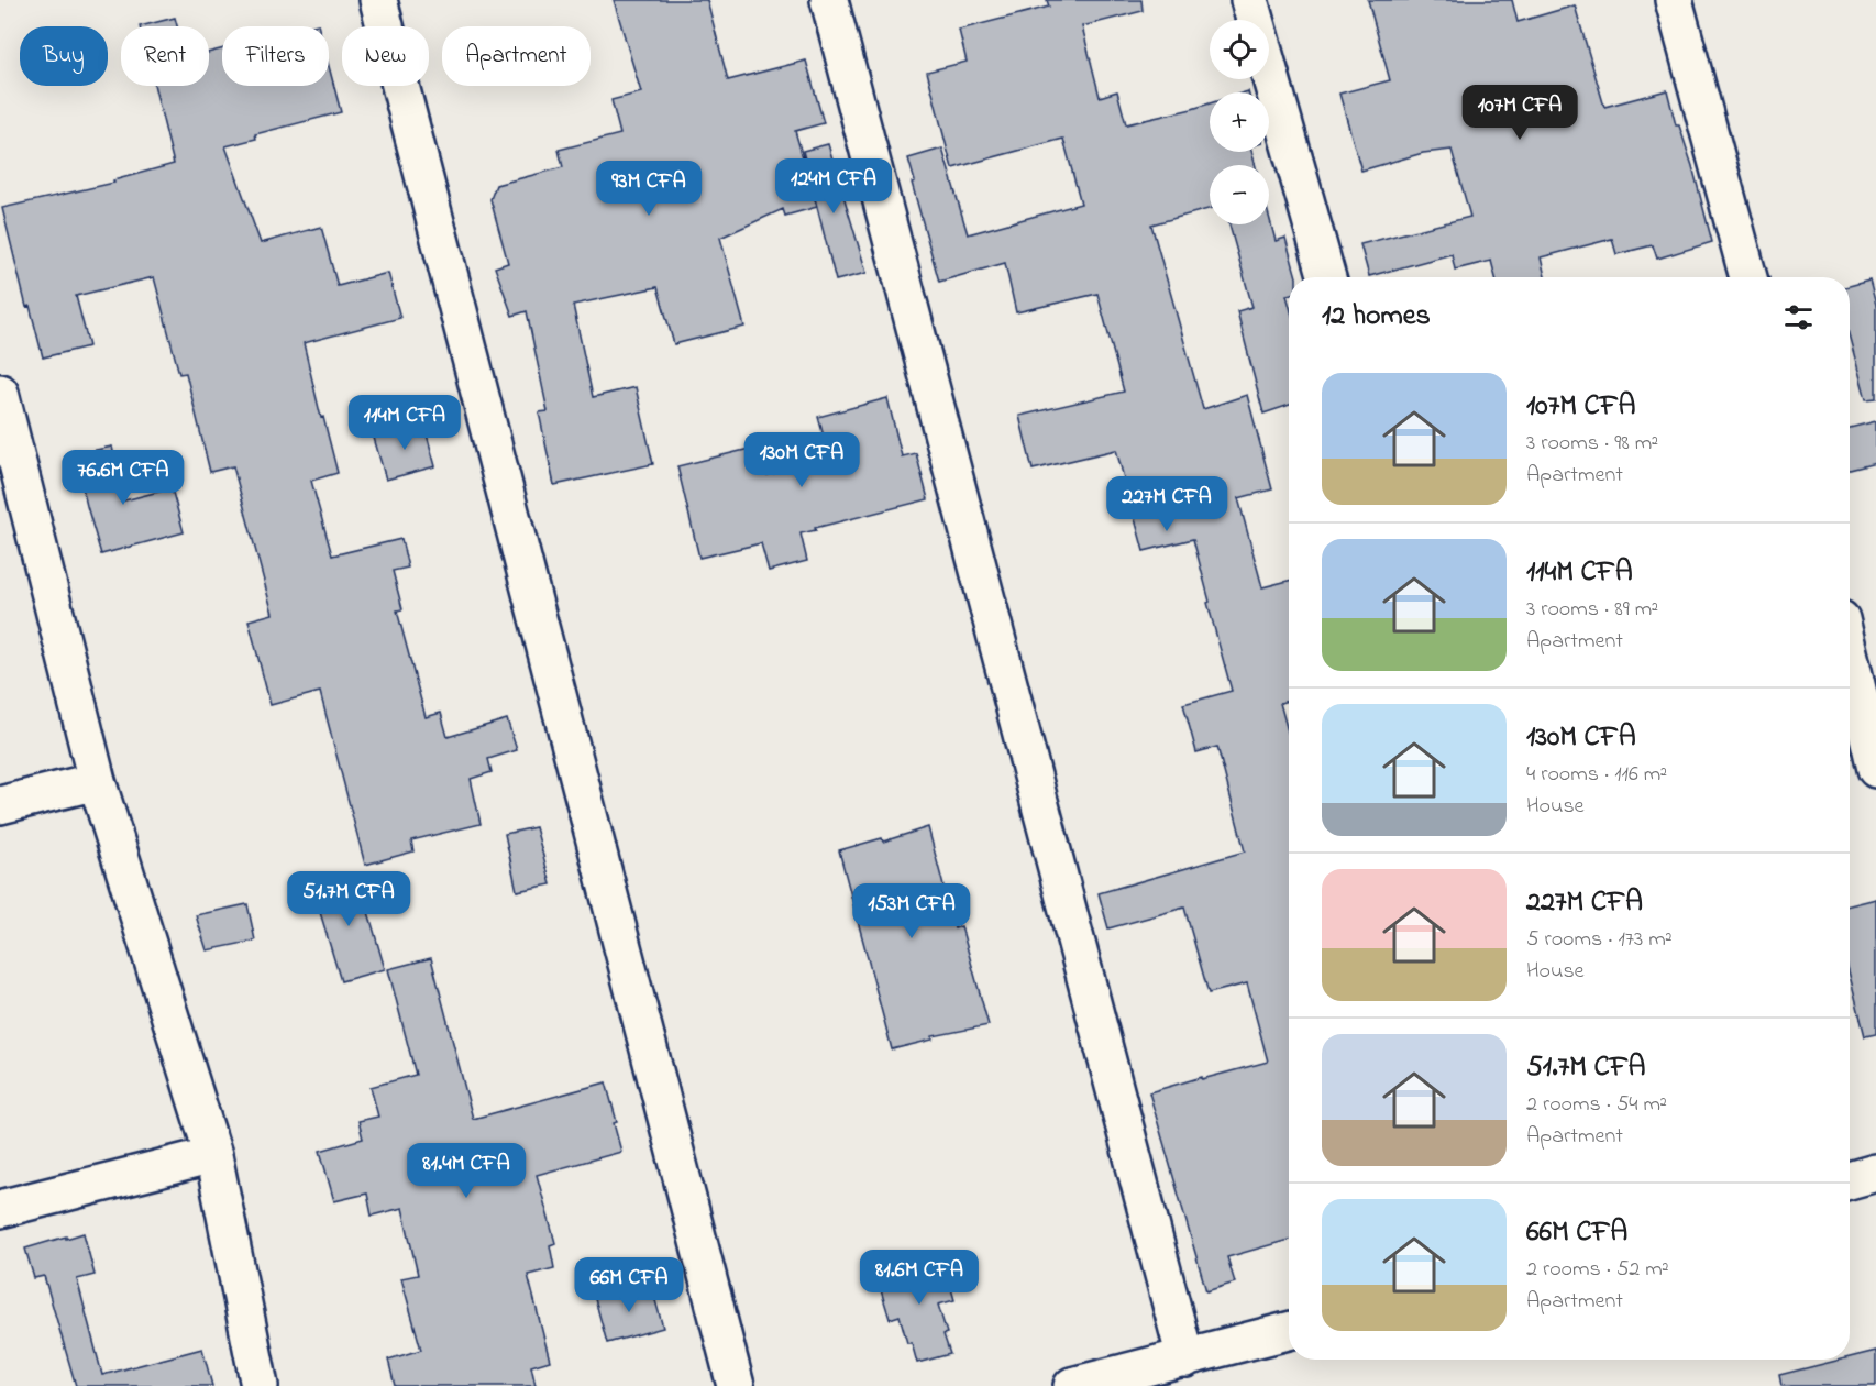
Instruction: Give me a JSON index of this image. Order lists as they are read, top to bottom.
{
  "page": {
    "map_buttons": ["+", "−"],
    "chip": [
      "Buy",
      "Rent",
      "Filters",
      "New",
      "Apartment"
    ],
    "price": [
      "107M CFA",
      "124M CFA",
      "93M CFA",
      "114M CFA",
      "130M CFA",
      "76.6M CFA",
      "227M CFA",
      "51.7M CFA",
      "153M CFA",
      "81.4M CFA",
      "81.6M CFA",
      "66M CFA"
    ],
    "heading": "12 homes",
    "list": [
      {
        "name": "107M CFA",
        "note": "3 rooms · 98 m² · Apartment"
      },
      {
        "name": "114M CFA",
        "note": "3 rooms · 89 m² · Apartment"
      },
      {
        "name": "130M CFA",
        "note": "4 rooms · 116 m² · House"
      },
      {
        "name": "227M CFA",
        "note": "5 rooms · 173 m² · House"
      },
      {
        "name": "51.7M CFA",
        "note": "2 rooms · 54 m² · Apartment"
      },
      {
        "name": "66M CFA",
        "note": "2 rooms · 52 m² · Apartment"
      }
    ]
  }
}
